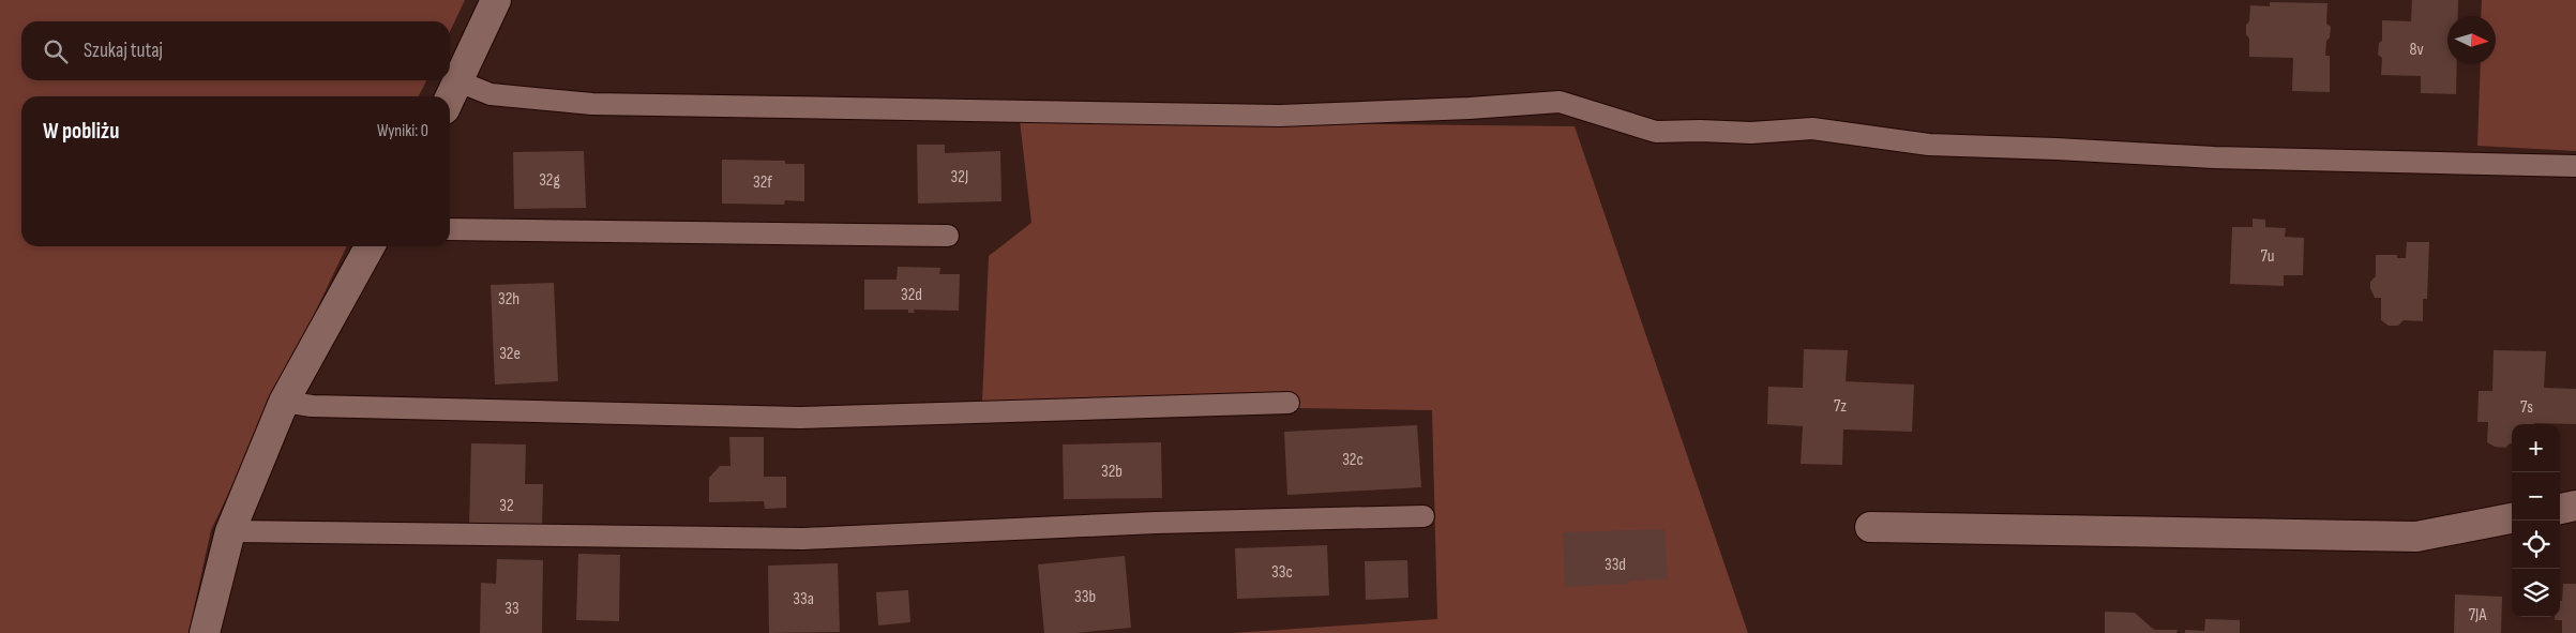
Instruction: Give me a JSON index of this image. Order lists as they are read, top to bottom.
{
  "house_numbers": [
    "8v",
    "32J",
    "32g",
    "32f",
    "7u",
    "32d",
    "32h",
    "32e",
    "7z",
    "7s",
    "32c",
    "32b",
    "32",
    "33d",
    "33c",
    "33b",
    "33a",
    "33",
    "7JA"
  ],
  "north": "right",
  "page": {
    "search": "Szukaj tutaj",
    "heading": ["W pobliżu", "Wyniki: 0"],
    "map_buttons": ["+", "−"]
  }
}
